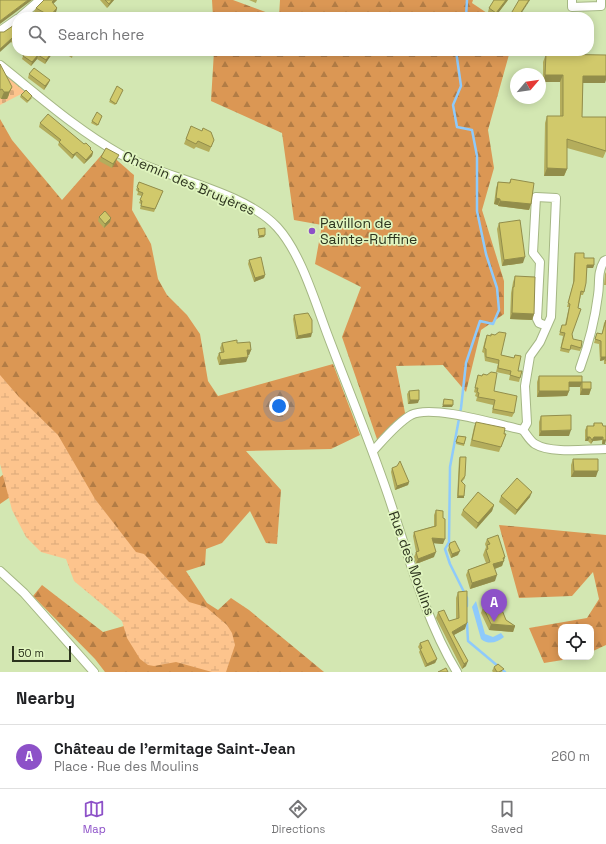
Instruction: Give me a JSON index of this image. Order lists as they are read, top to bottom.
{
  "streets": {
    "street": ["Chemin des Bruyères", "Rue des Moulins"]
  },
  "crossings": [
    ["Chemin des Bruyères", "Rue des Moulins"]
  ],
  "places": ["Pavillon de Sainte-Ruffine"],
  "scale_bar": "50 m",
  "north": "top right",
  "page": {
    "search": "Search here",
    "pins": "A",
    "scale": "50 m",
    "heading": "Nearby",
    "list": [
      {
        "mark": "A",
        "name": "Château de l'ermitage Saint-Jean",
        "note": "Place · Rue des Moulins",
        "value": "260 m"
      }
    ],
    "nav": ["Map", "Directions", "Saved"]
  }
}
